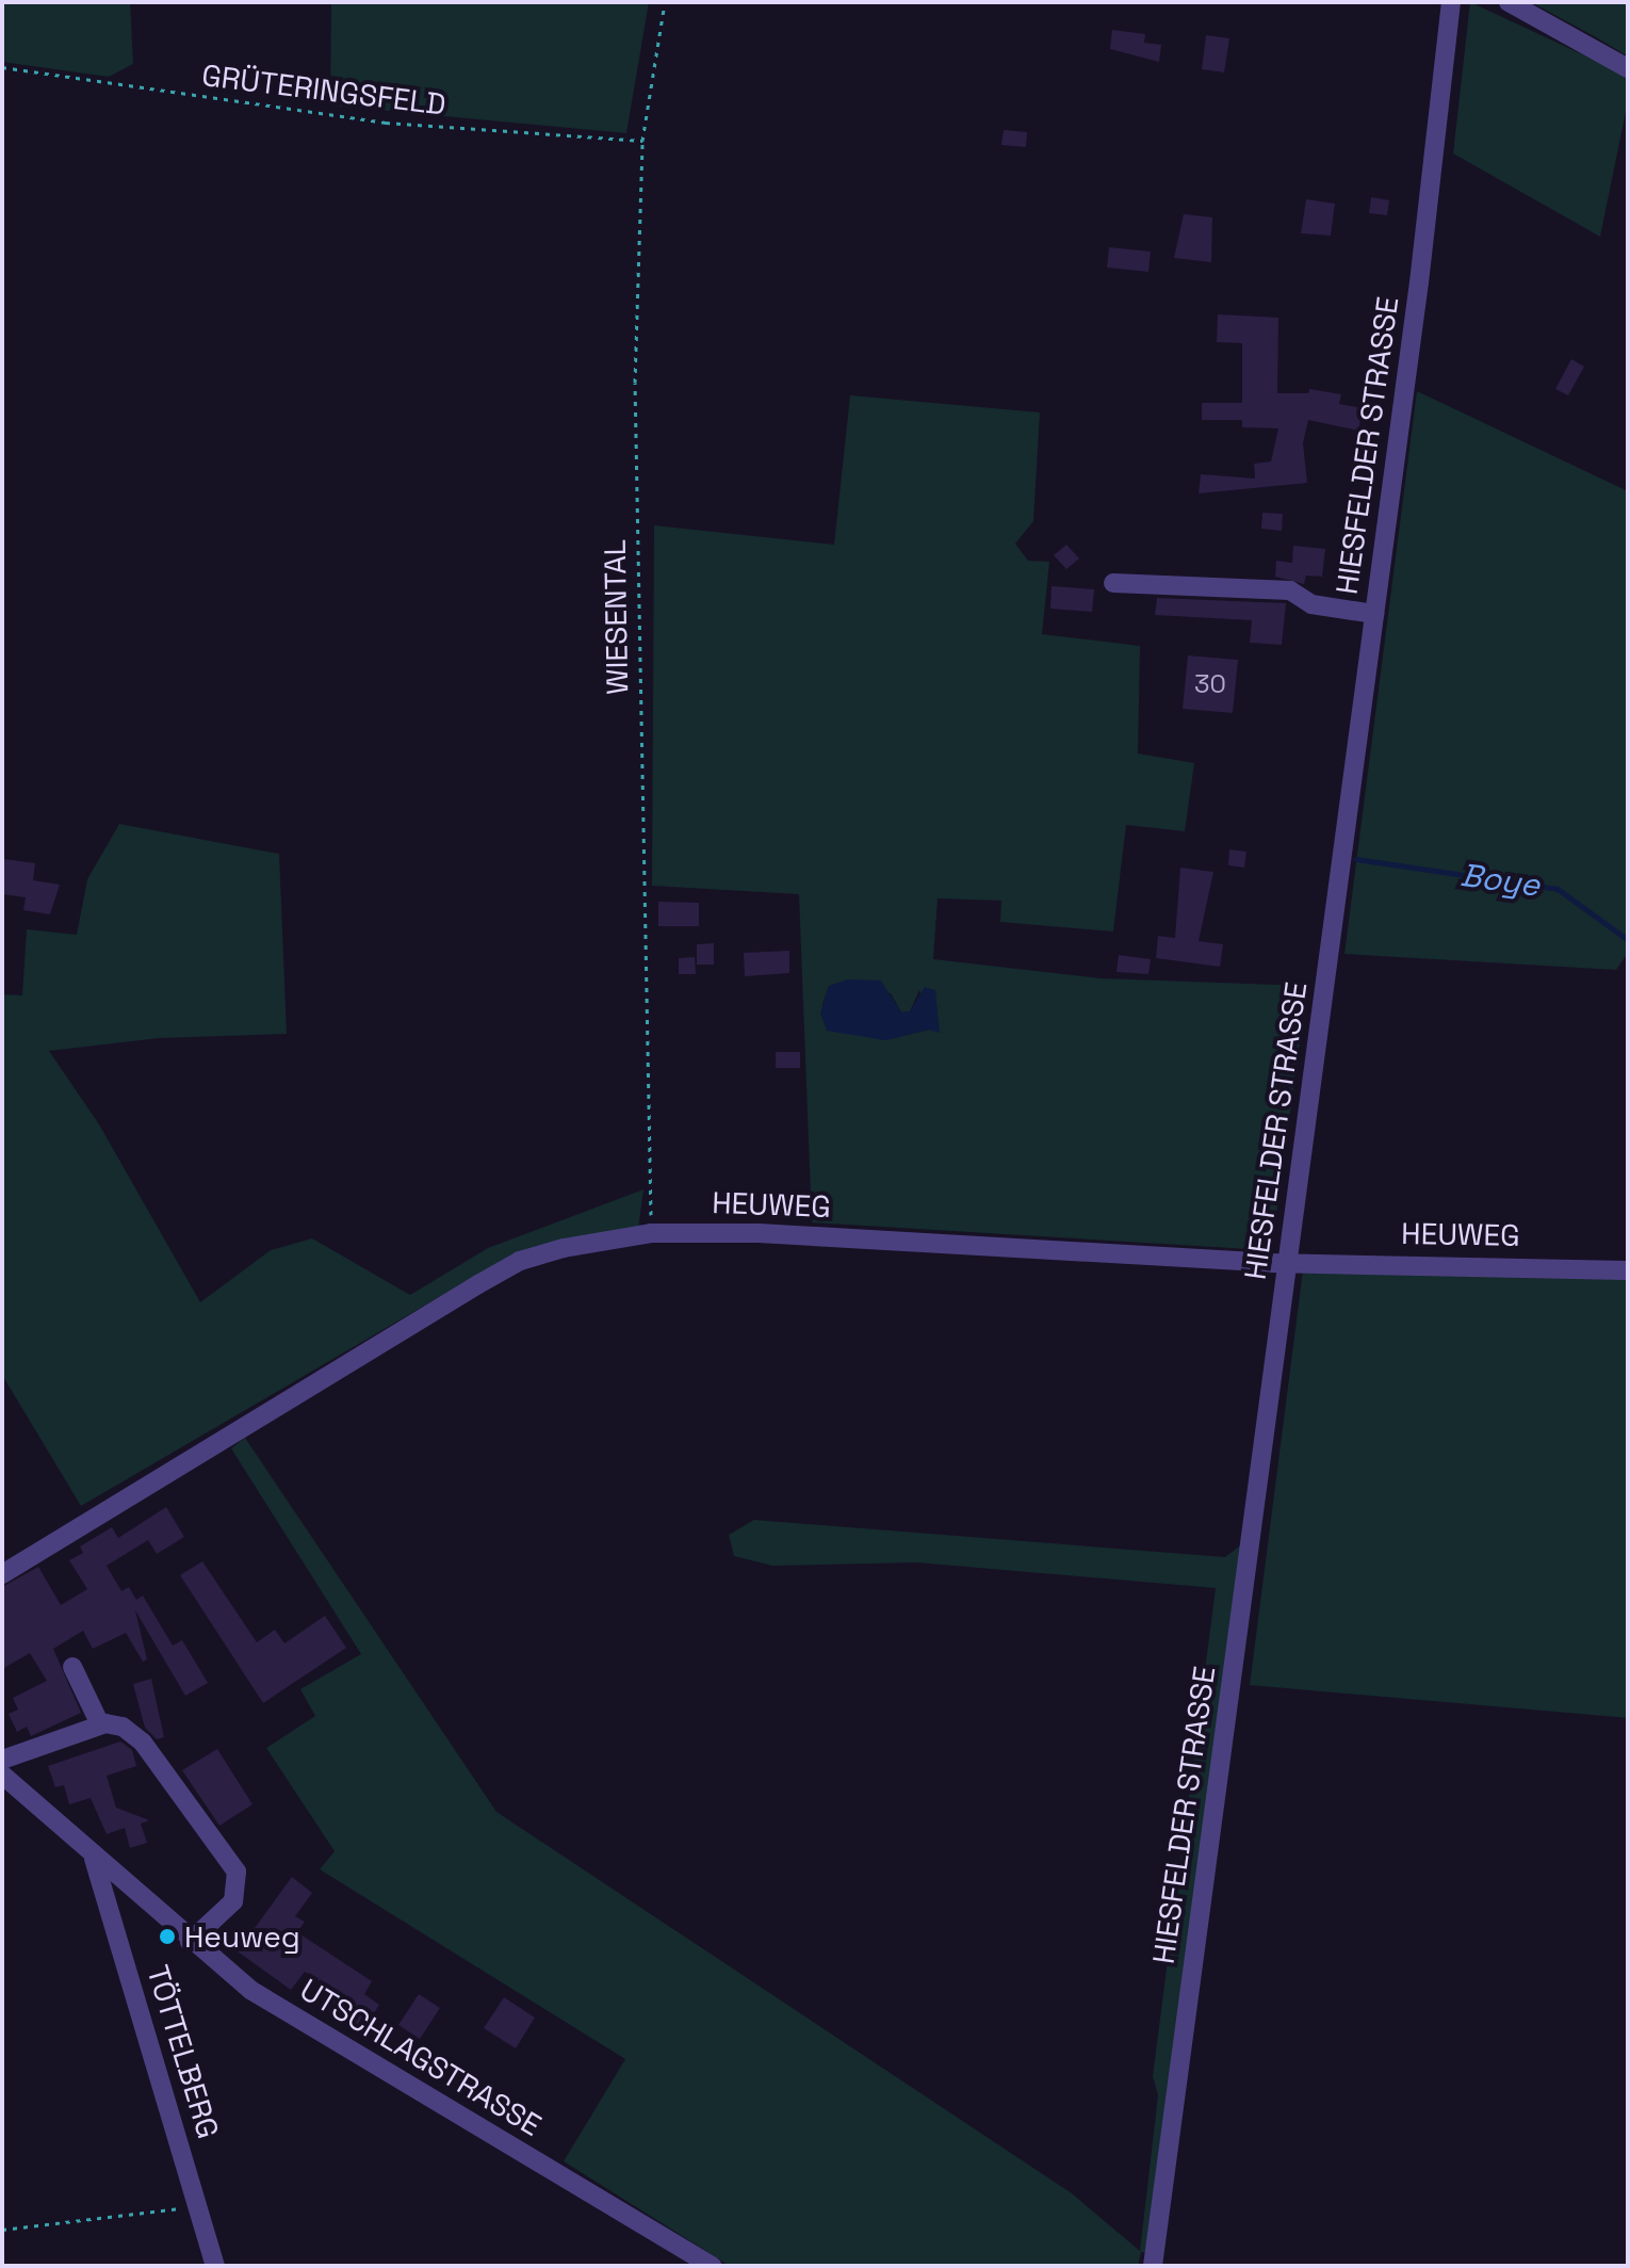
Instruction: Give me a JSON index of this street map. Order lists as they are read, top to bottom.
{
  "streets": {
    "street": [
      "HIESFELDER STRASSE",
      "HEUWEG",
      "TÖTTELBERG",
      "UTSCHLAGSTRASSE"
    ],
    "path": ["GRÜTERINGSFELD", "WIESENTAL"]
  },
  "crossings": [
    ["GRÜTERINGSFELD", "WIESENTAL"],
    ["HIESFELDER STRASSE", "HEUWEG"],
    ["WIESENTAL", "HEUWEG"],
    ["TÖTTELBERG", "UTSCHLAGSTRASSE"]
  ],
  "water": ["Boye"],
  "places": ["Heuweg"],
  "house_numbers": ["30"]
}
